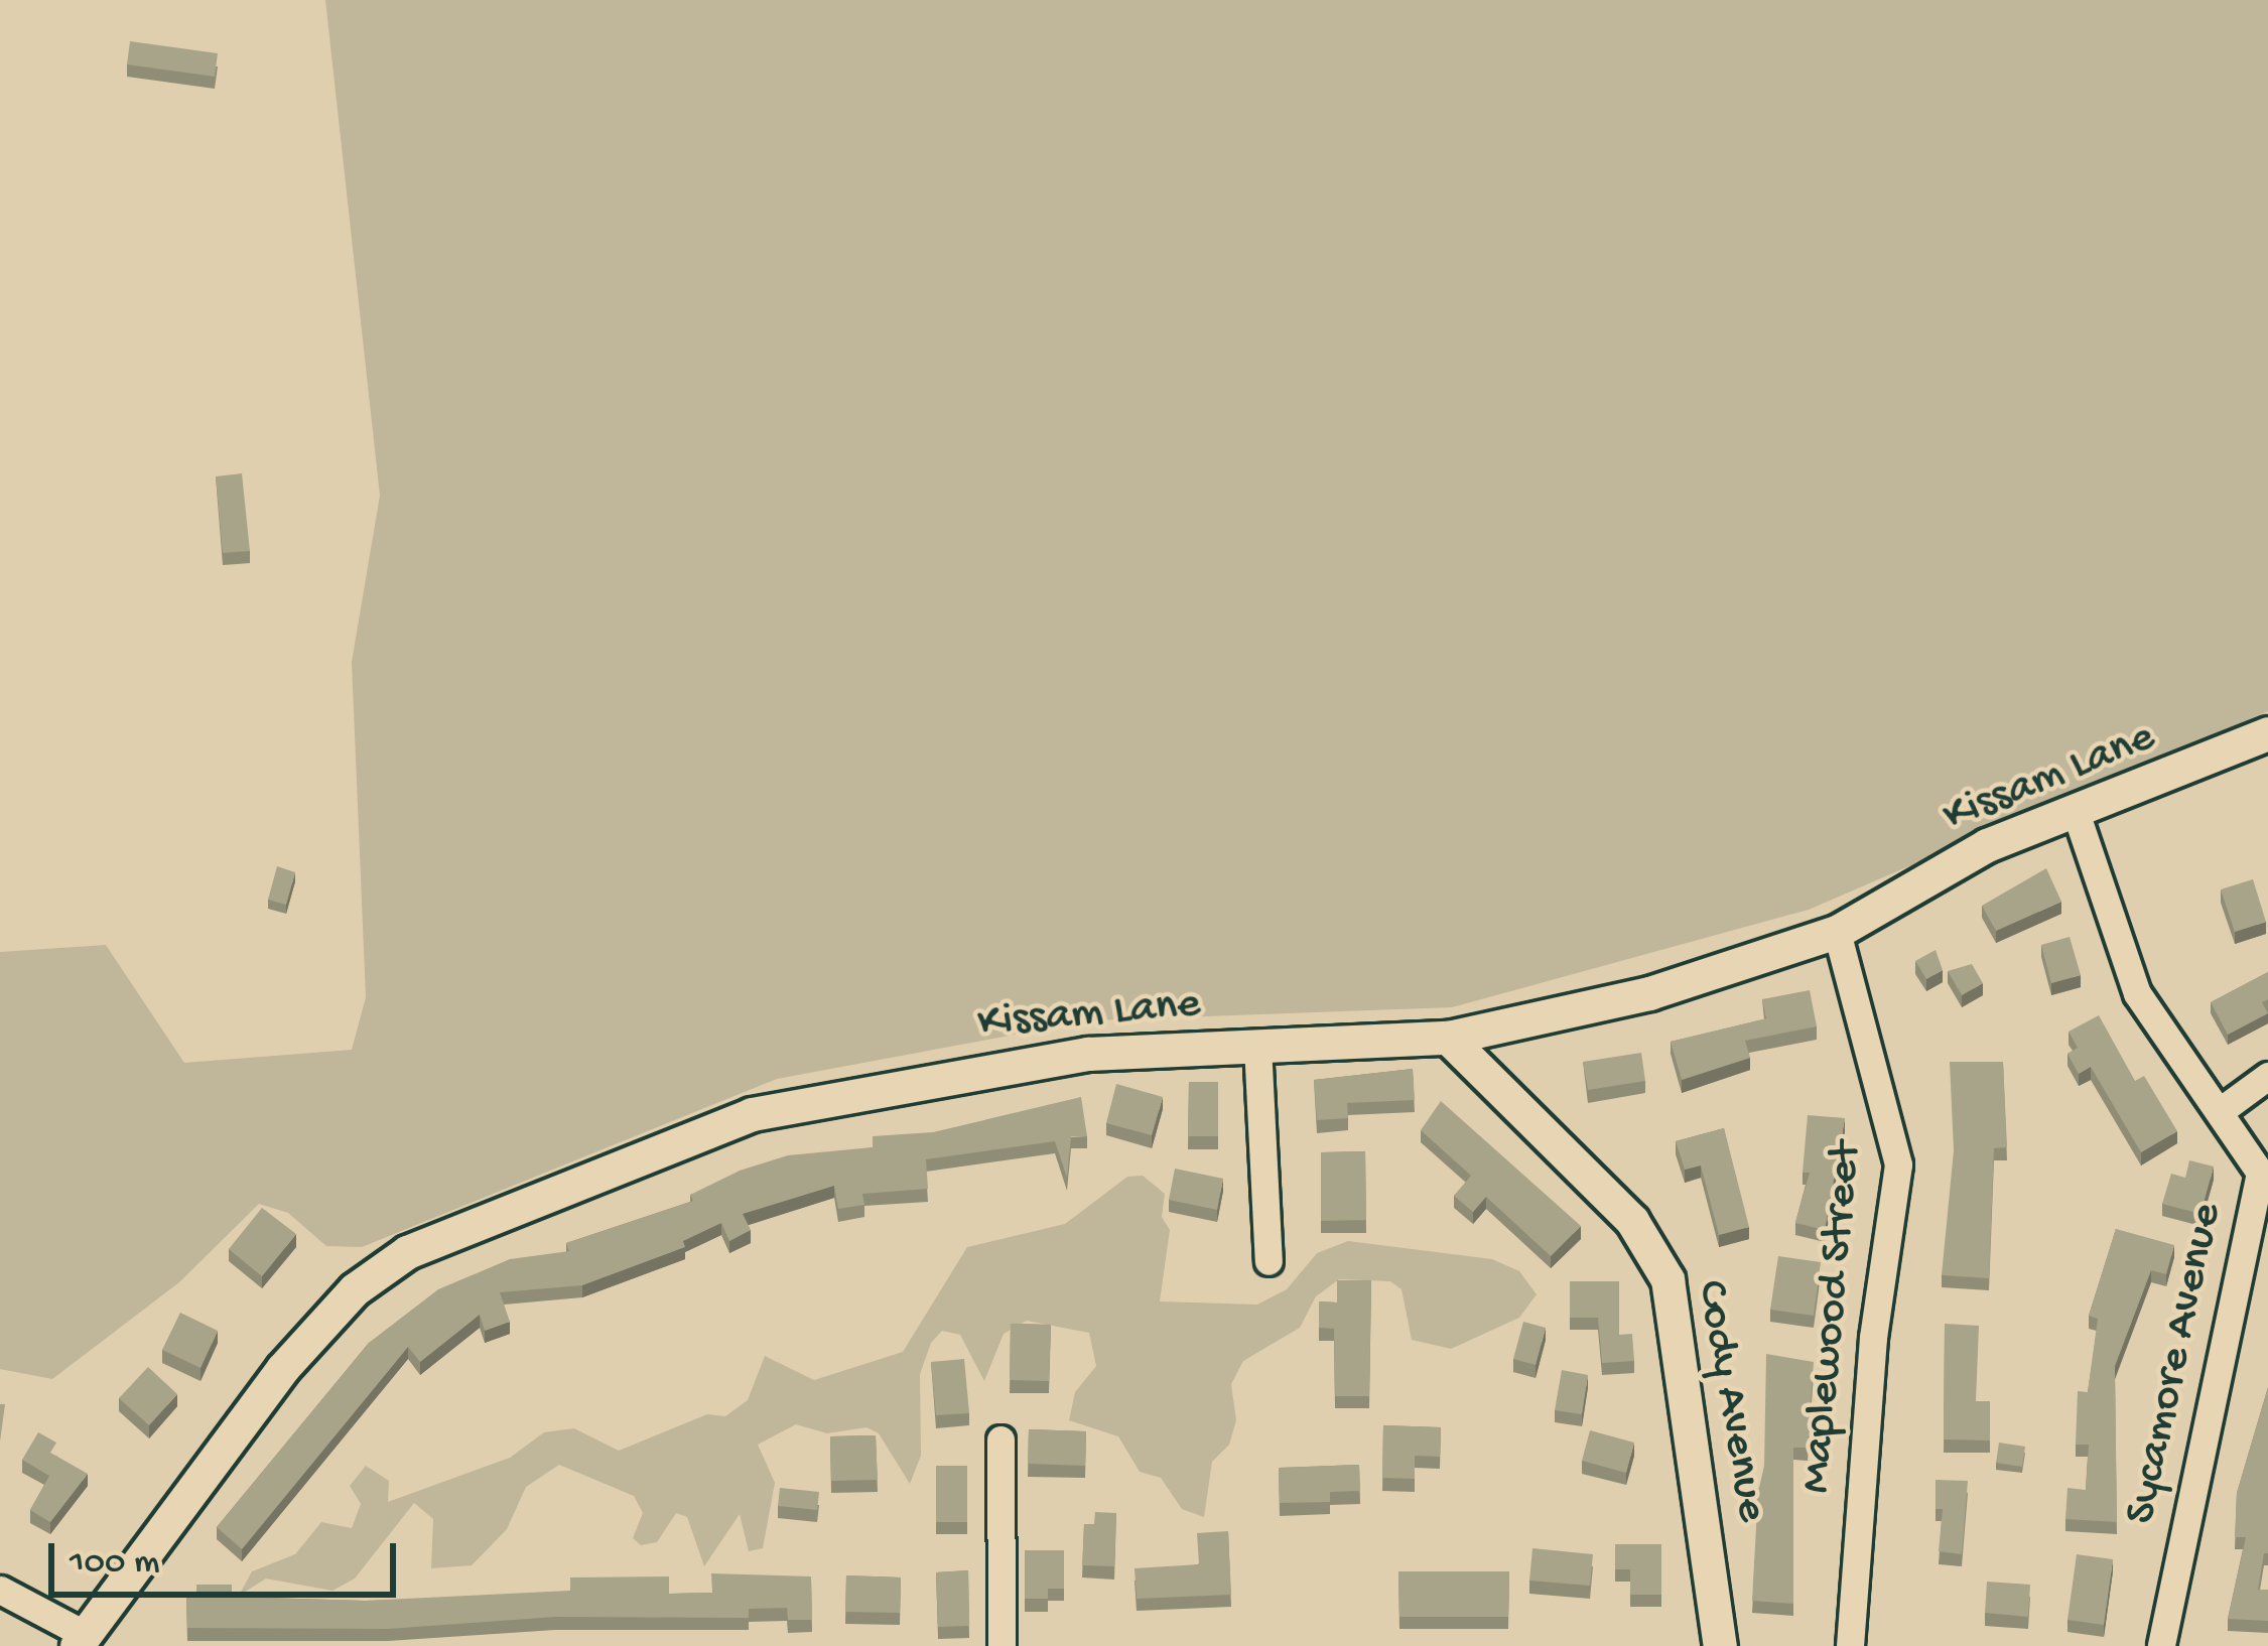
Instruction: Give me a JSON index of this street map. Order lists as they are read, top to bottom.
{
  "streets": {
    "street": [
      "Kissam Lane",
      "Maplewood Street",
      "Sycamore Avenue",
      "Cody Avenue"
    ]
  },
  "crossings": [
    ["Kissam Lane", "Maplewood Street"],
    ["Kissam Lane", "Sycamore Avenue"],
    ["Kissam Lane", "Cody Avenue"]
  ],
  "scale_bar": "100 m"
}
